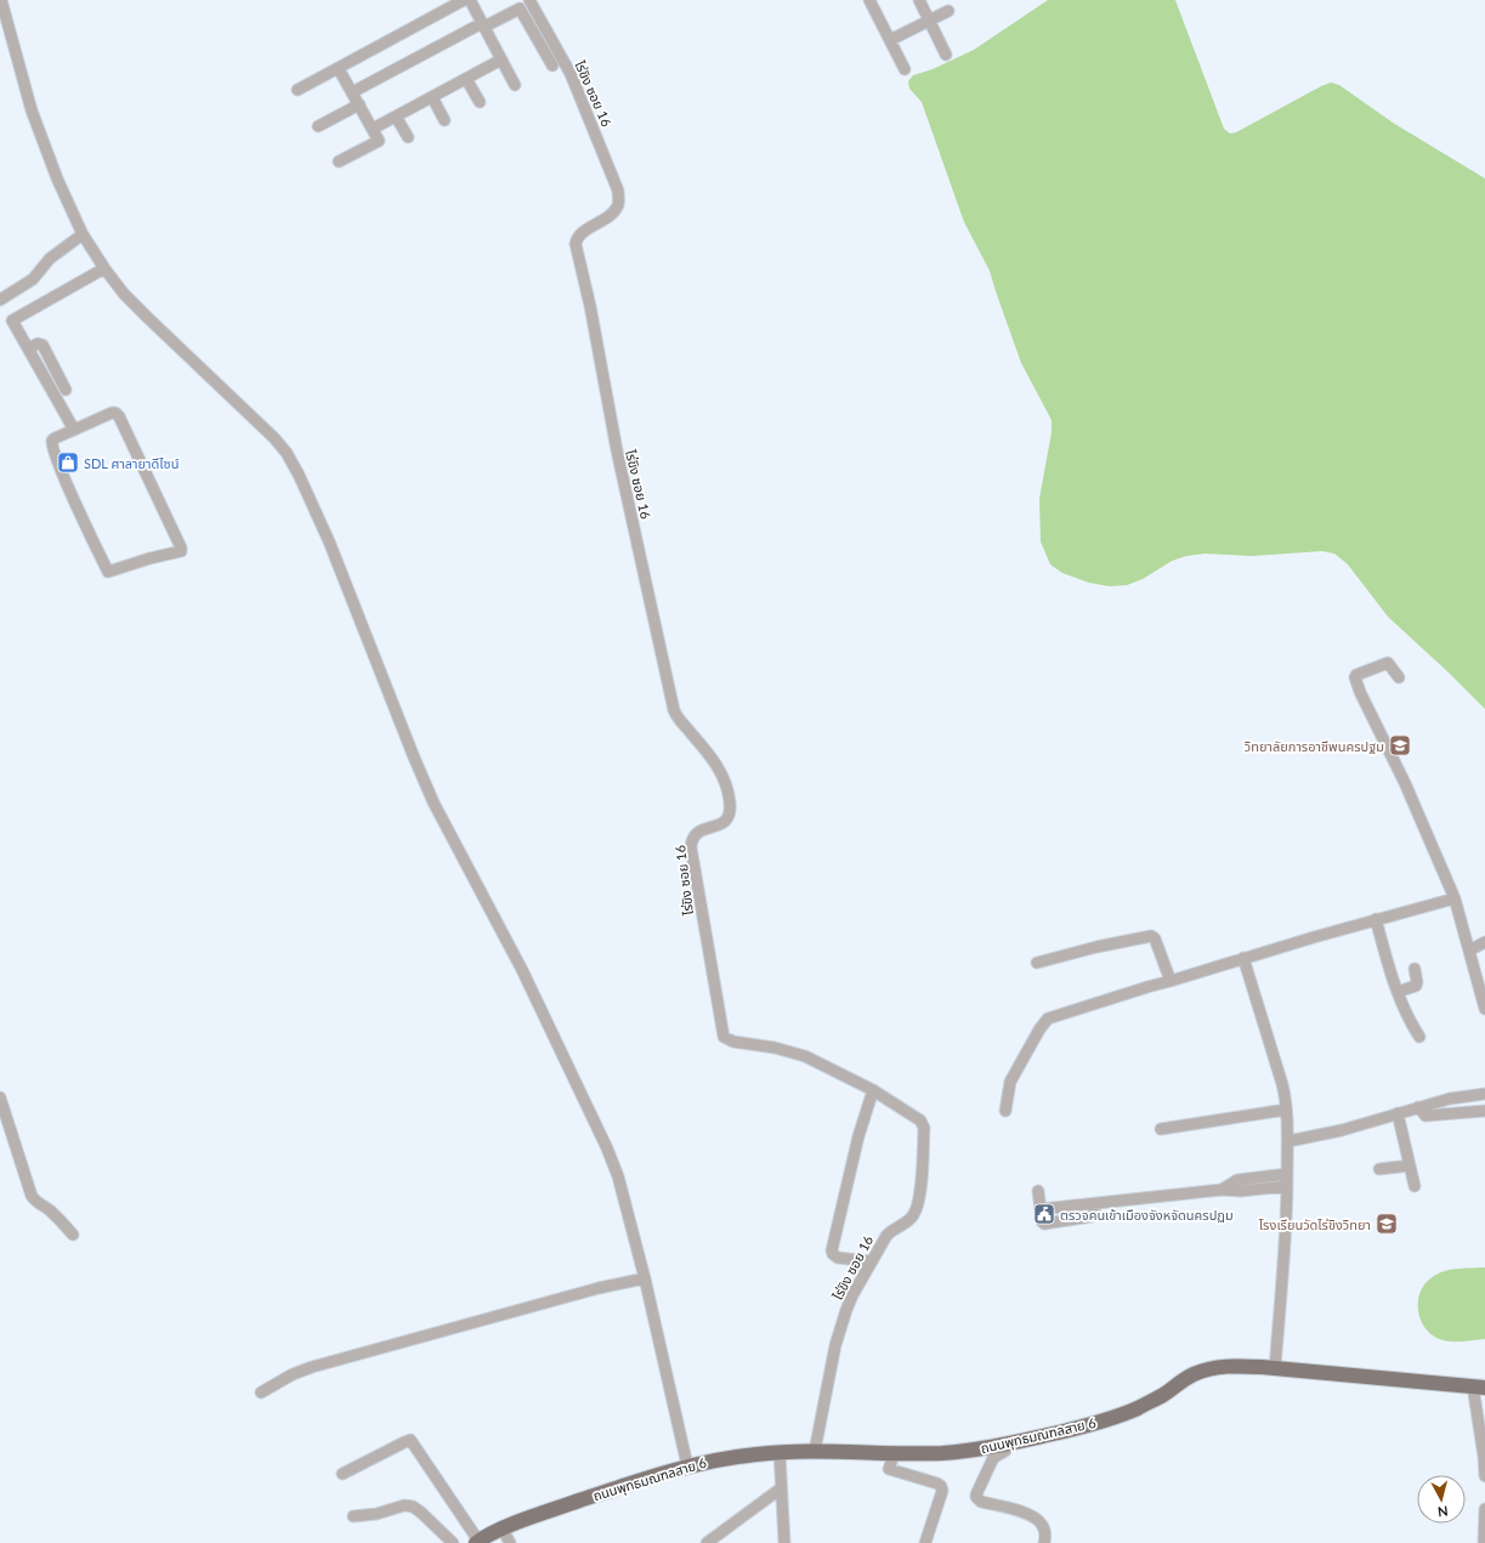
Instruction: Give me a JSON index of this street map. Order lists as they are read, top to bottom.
{
  "streets": {
    "main road": ["ถนนพุทธมณฑลสาย 6"],
    "street": ["ไร่ขิง ซอย 16"]
  },
  "crossings": [
    ["ไร่ขิง ซอย 16", "ถนนพุทธมณฑลสาย 6"]
  ],
  "places": {
    "shop": ["SDL ศาลายาดีไซน์"],
    "school or university": ["วิทยาลัยการอาชีพนครปฐม", "โรงเรียนวัดไร่ขิงวิทยา"],
    "public building": ["ตรวจคนเข้าเมืองจังหจัดนครปฏม"]
  },
  "north": "bottom"
}
